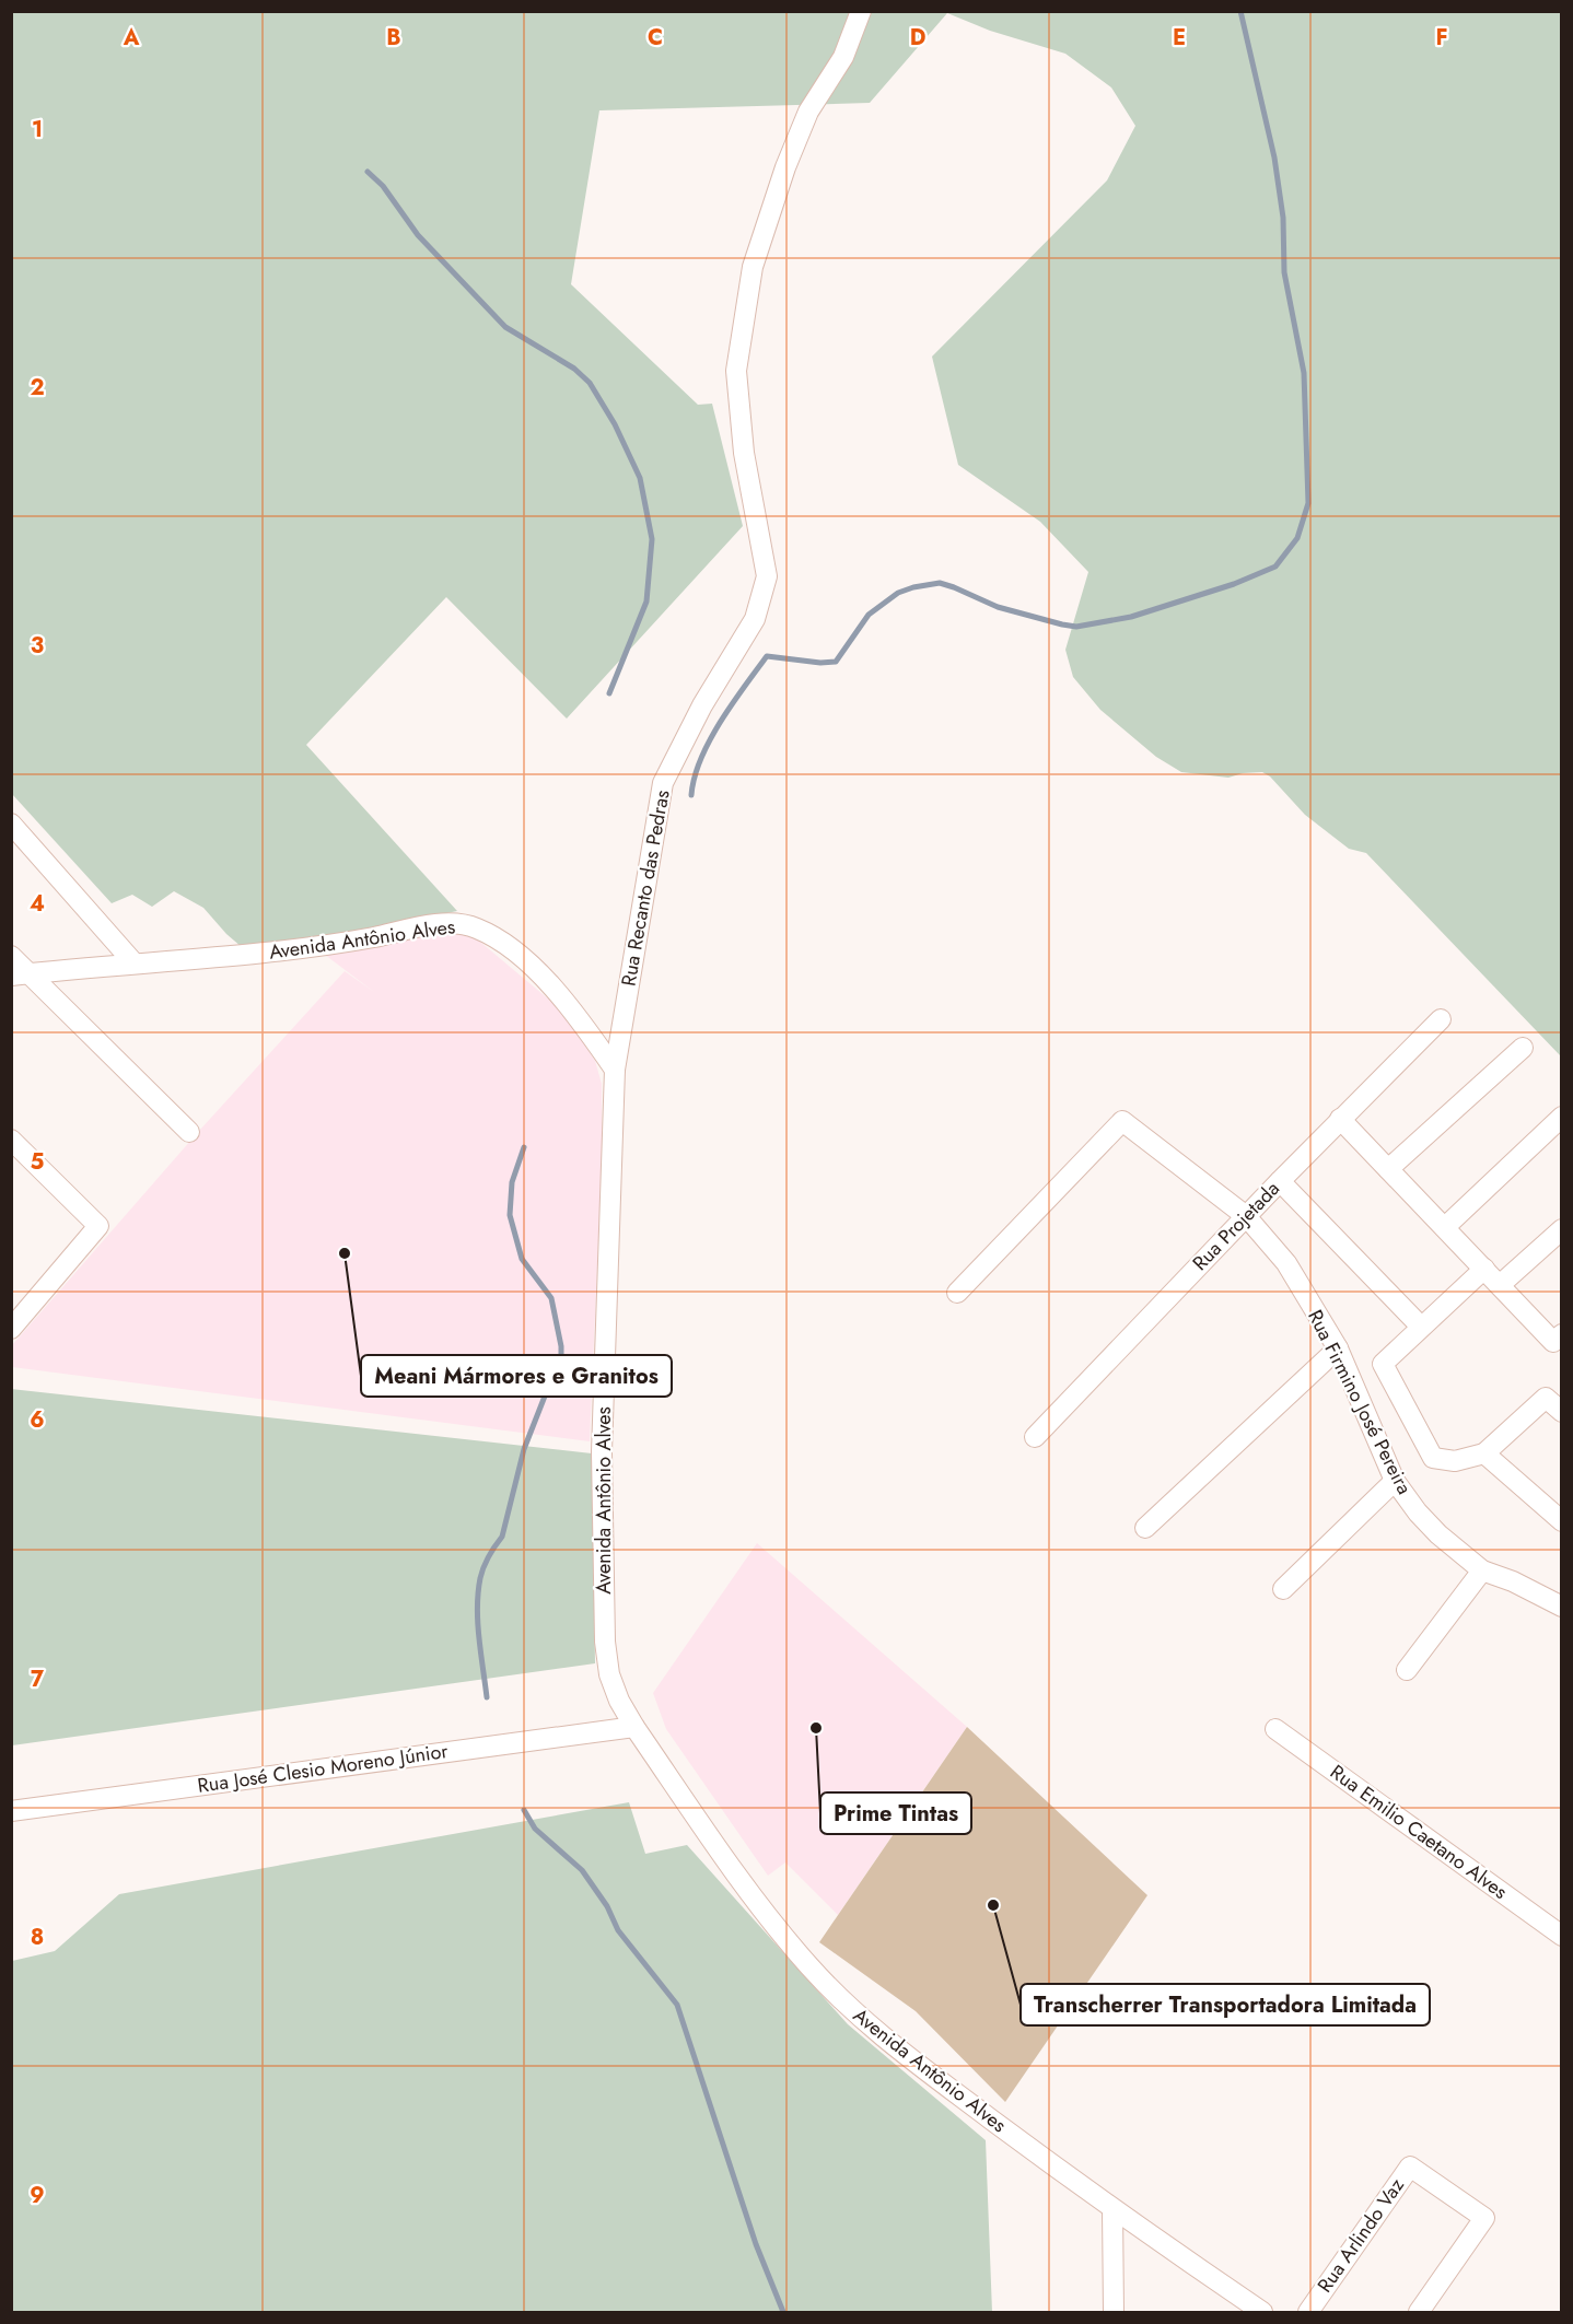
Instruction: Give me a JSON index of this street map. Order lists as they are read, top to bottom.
{
  "streets": {
    "street": [
      "Rua Recanto das Pedras",
      "Avenida Antônio Alves",
      "Rua Projetada",
      "Rua Firmino José Pereira",
      "Rua José Clesio Moreno Júnior",
      "Rua Emilio Caetano Alves",
      "Rua Arlindo Vaz"
    ]
  },
  "crossings": [
    ["Rua Recanto das Pedras", "Avenida Antônio Alves"],
    ["Avenida Antônio Alves", "Rua José Clesio Moreno Júnior"],
    ["Rua Projetada", "Rua Firmino José Pereira"]
  ],
  "places": ["Meani Mármores e Granitos", "Prime Tintas", "Transcherrer Transportadora Limitada"],
  "grid": {
    "columns": [
      "A",
      "B",
      "C",
      "D",
      "E",
      "F"
    ],
    "rows": [
      "1",
      "2",
      "3",
      "4",
      "5",
      "6",
      "7",
      "8",
      "9"
    ]
  }
}
